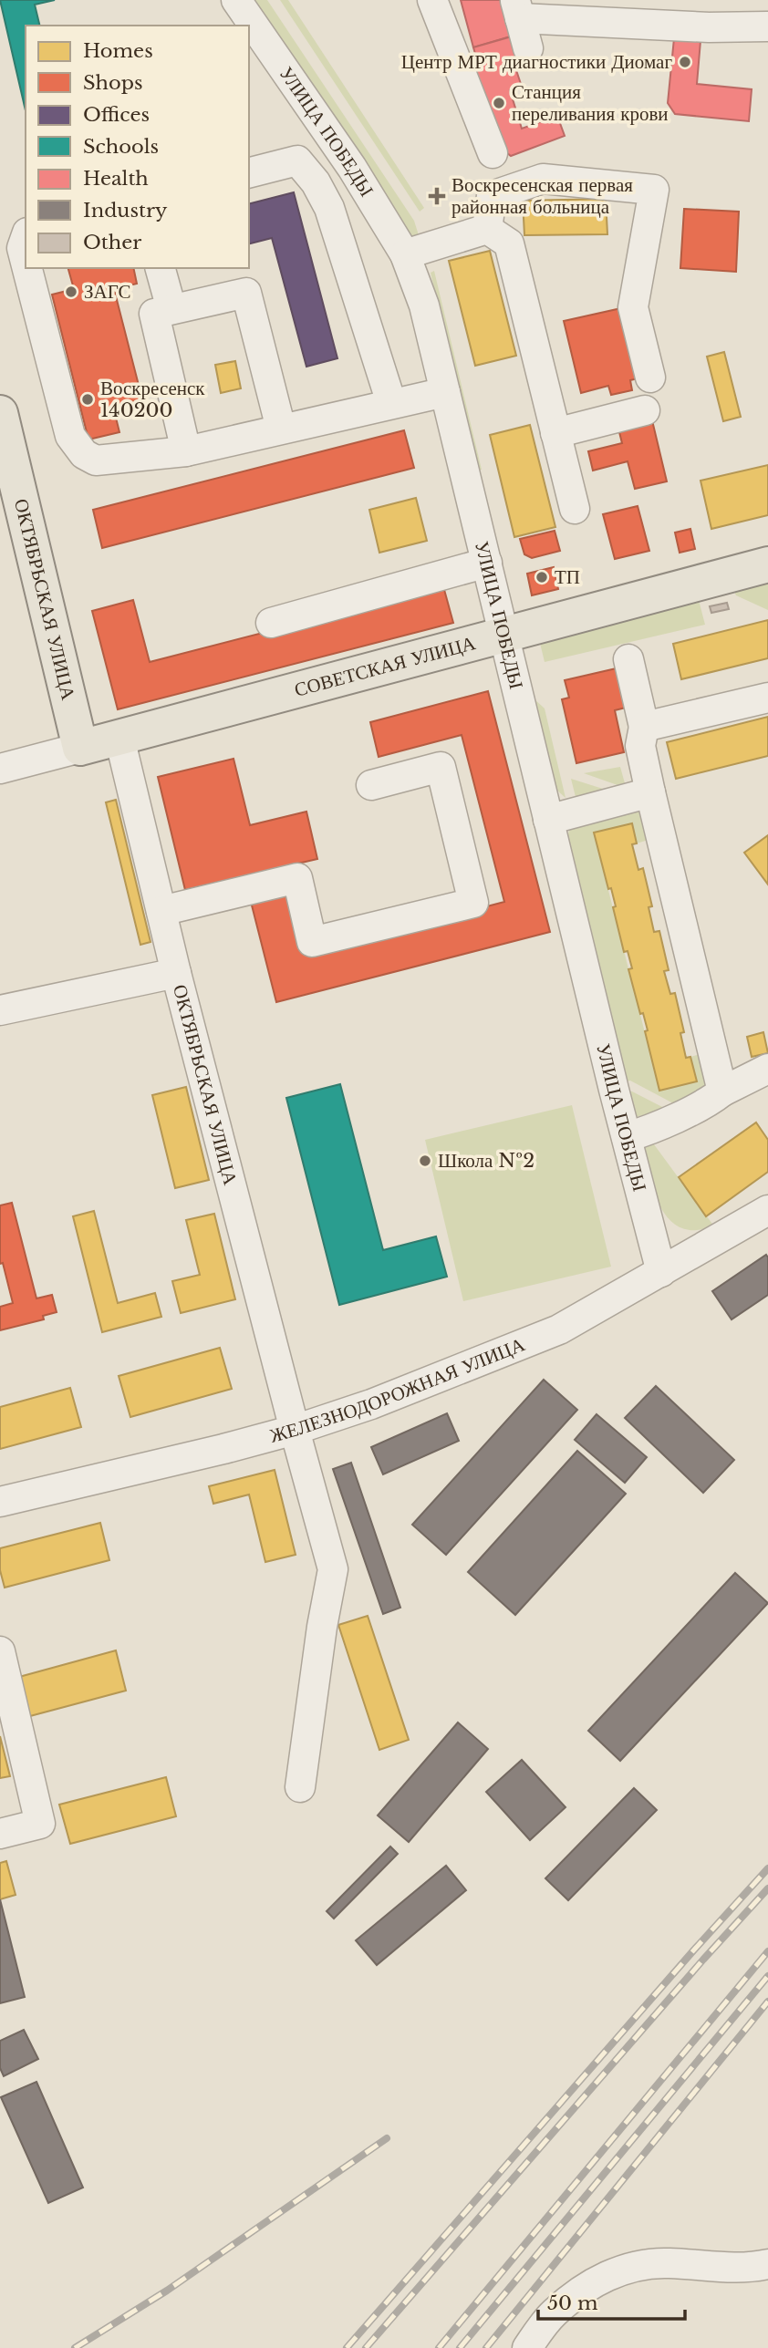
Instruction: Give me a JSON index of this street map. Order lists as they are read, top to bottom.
{
  "streets": {
    "main road": ["ОКТЯБРЬСКАЯ УЛИЦА", "СОВЕТСКАЯ УЛИЦА"],
    "street": ["УЛИЦА ПОБЕДЫ", "ЖЕЛЕЗНОДОРОЖНАЯ УЛИЦА"]
  },
  "crossings": [
    ["УЛИЦА ПОБЕДЫ", "СОВЕТСКАЯ УЛИЦА"],
    ["УЛИЦА ПОБЕДЫ", "ЖЕЛЕЗНОДОРОЖНАЯ УЛИЦА"],
    ["ОКТЯБРЬСКАЯ УЛИЦА", "СОВЕТСКАЯ УЛИЦА"],
    ["ОКТЯБРЬСКАЯ УЛИЦА", "ЖЕЛЕЗНОДОРОЖНАЯ УЛИЦА"]
  ],
  "places": {
    "other": [
      "Центр МРТ диагностики Диомаг",
      "Станция переливания крови",
      "ЗАГС",
      "Воскресенск 140200",
      "ТП",
      "Школа №2"
    ],
    "health": ["Воскресенская первая районная больница"]
  },
  "legend": [
    "Homes",
    "Shops",
    "Offices",
    "Schools",
    "Health",
    "Industry",
    "Other"
  ],
  "scale_bar": "50 m"
}
